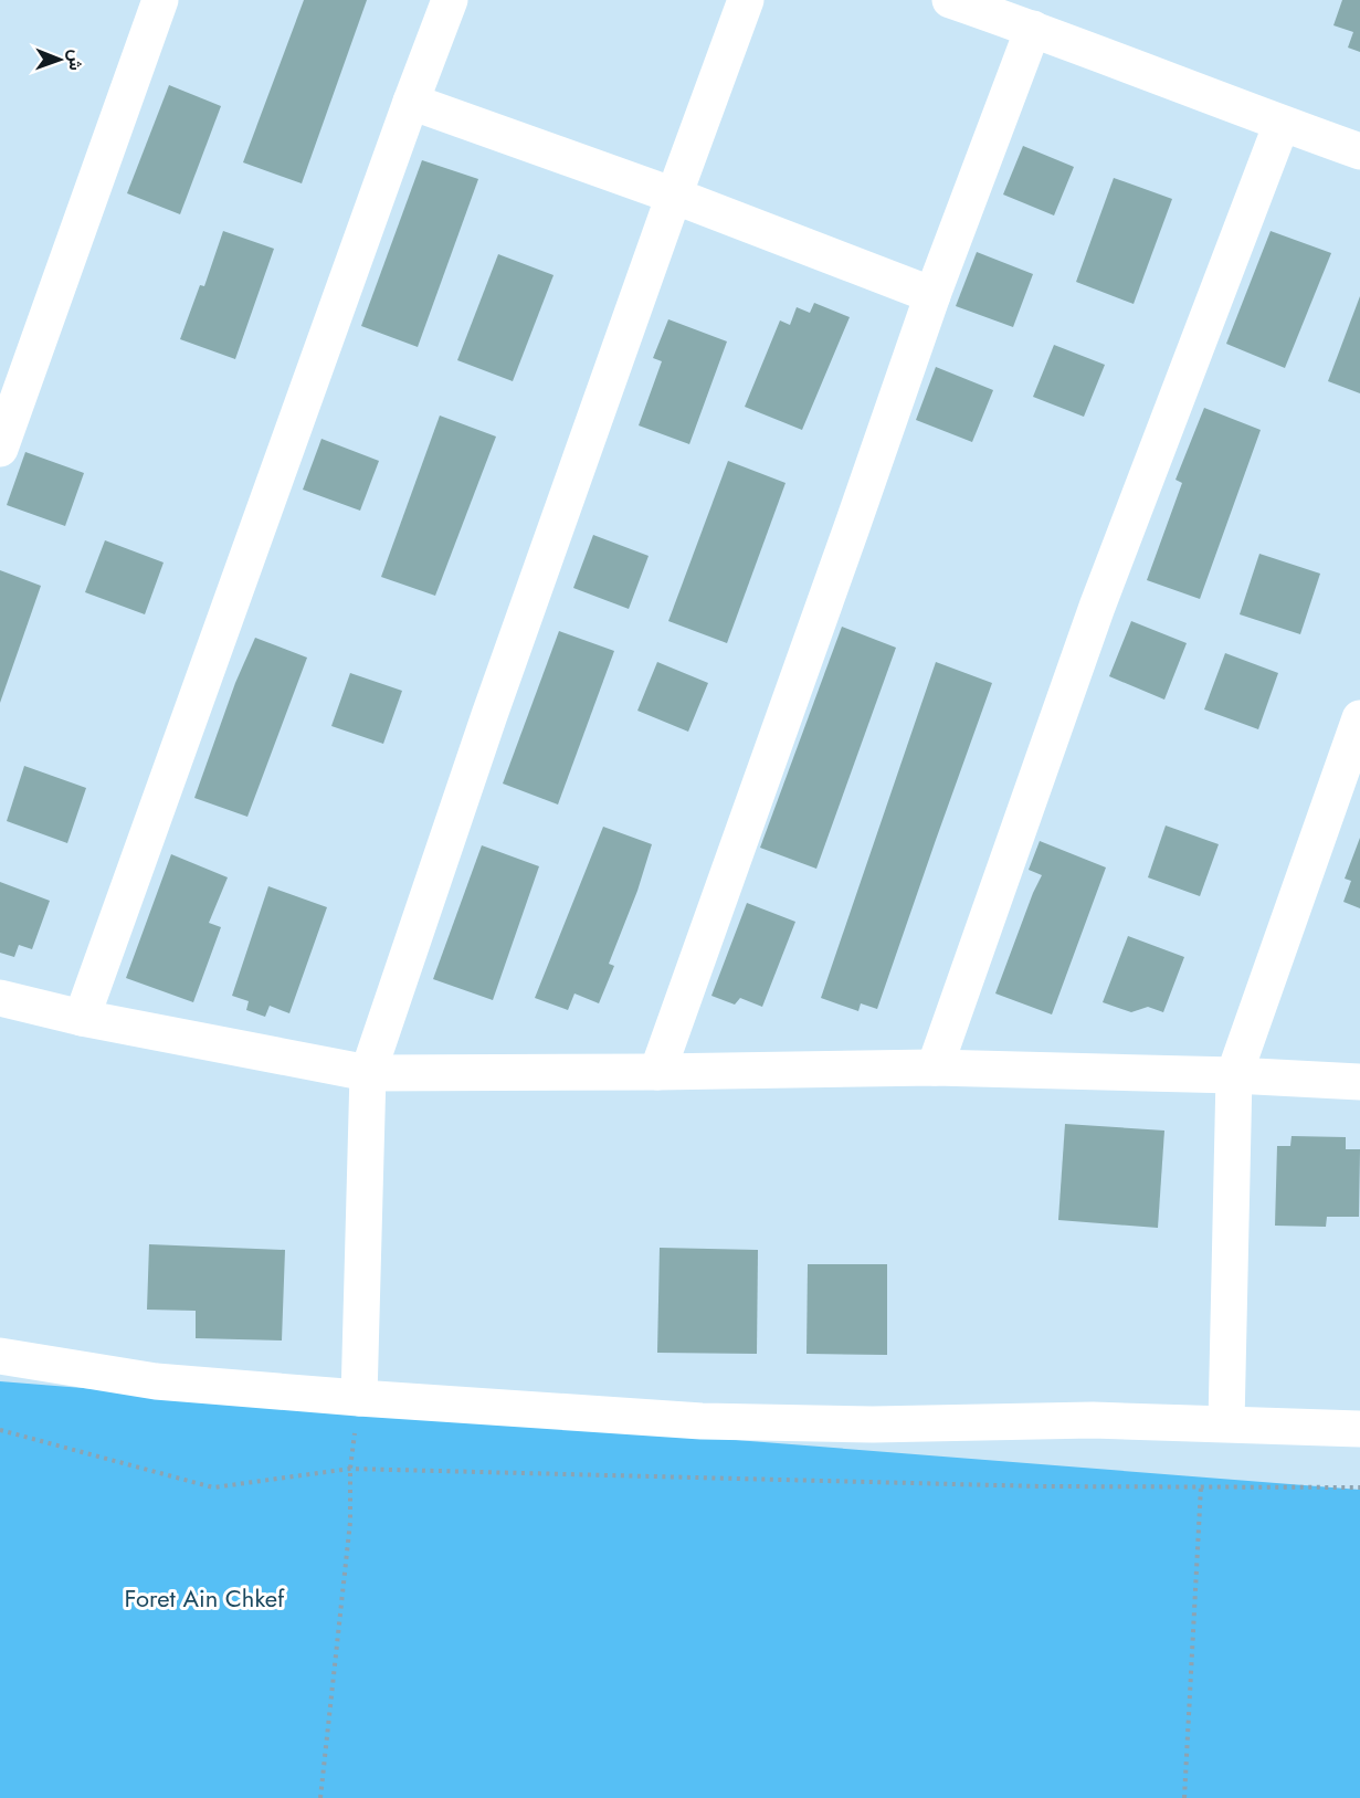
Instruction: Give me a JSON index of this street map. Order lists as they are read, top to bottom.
{
  "parks": ["Foret Ain Chkef"],
  "north": "right"
}
